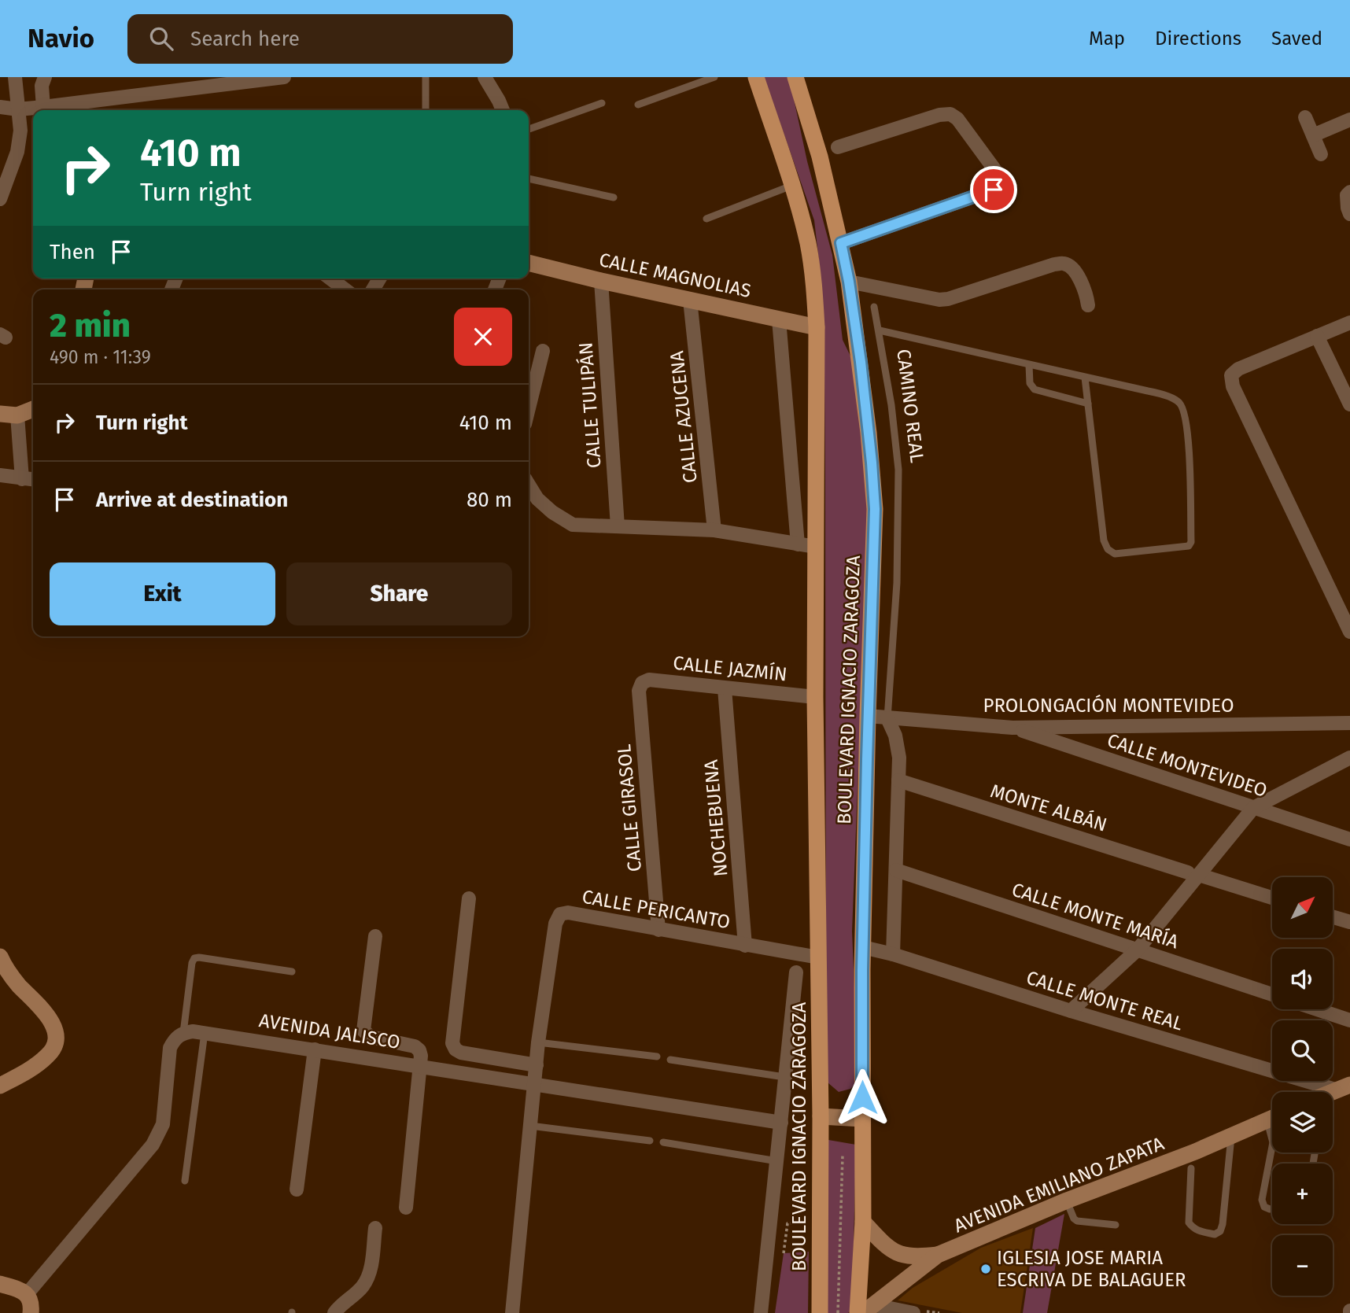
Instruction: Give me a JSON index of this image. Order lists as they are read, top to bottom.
{
  "streets": {
    "main road": ["BOULEVARD IGNACIO ZARAGOZA"],
    "street": [
      "CALLE MAGNOLIAS",
      "CALLE TULIPÁN",
      "CALLE AZUCENA",
      "CALLE JAZMÍN",
      "PROLONGACIÓN MONTEVIDEO",
      "CALLE MONTEVIDEO",
      "CALLE GIRASOL",
      "MONTE ALBÁN",
      "NOCHEBUENA",
      "CALLE PERICANTO",
      "CALLE MONTE MARÍA",
      "CALLE MONTE REAL",
      "AVENIDA JALISCO",
      "AVENIDA EMILIANO ZAPATA"
    ],
    "lane": ["CAMINO REAL"]
  },
  "crossings": [
    ["CALLE MAGNOLIAS", "CALLE TULIPÁN"],
    ["CALLE MAGNOLIAS", "CALLE AZUCENA"],
    ["CALLE MAGNOLIAS", "BOULEVARD IGNACIO ZARAGOZA"],
    ["CAMINO REAL", "PROLONGACIÓN MONTEVIDEO"],
    ["CALLE JAZMÍN", "BOULEVARD IGNACIO ZARAGOZA"],
    ["CALLE JAZMÍN", "CALLE GIRASOL"],
    ["CALLE JAZMÍN", "NOCHEBUENA"],
    ["BOULEVARD IGNACIO ZARAGOZA", "PROLONGACIÓN MONTEVIDEO"],
    ["BOULEVARD IGNACIO ZARAGOZA", "CALLE PERICANTO"],
    ["BOULEVARD IGNACIO ZARAGOZA", "CALLE MONTE REAL"],
    ["PROLONGACIÓN MONTEVIDEO", "CALLE MONTEVIDEO"],
    ["CALLE GIRASOL", "CALLE PERICANTO"],
    ["NOCHEBUENA", "CALLE PERICANTO"],
    ["CALLE PERICANTO", "AVENIDA JALISCO"]
  ],
  "places": ["IGLESIA JOSE MARIA ESCRIVA DE BALAGUER"],
  "north": "top right",
  "page": {
    "header": "Navio",
    "search": "Search here",
    "nav": ["Map", "Directions", "Saved"],
    "turn": ["410 m", "Turn right"],
    "then": "Then",
    "heading": ["2 min", "490 m · 11:39"],
    "list": [
      {
        "name": "Turn right",
        "value": "410 m"
      },
      {
        "name": "Arrive at destination",
        "value": "80 m"
      }
    ],
    "buttons": ["Exit", "Share"],
    "map_buttons": ["+", "−"]
  }
}
